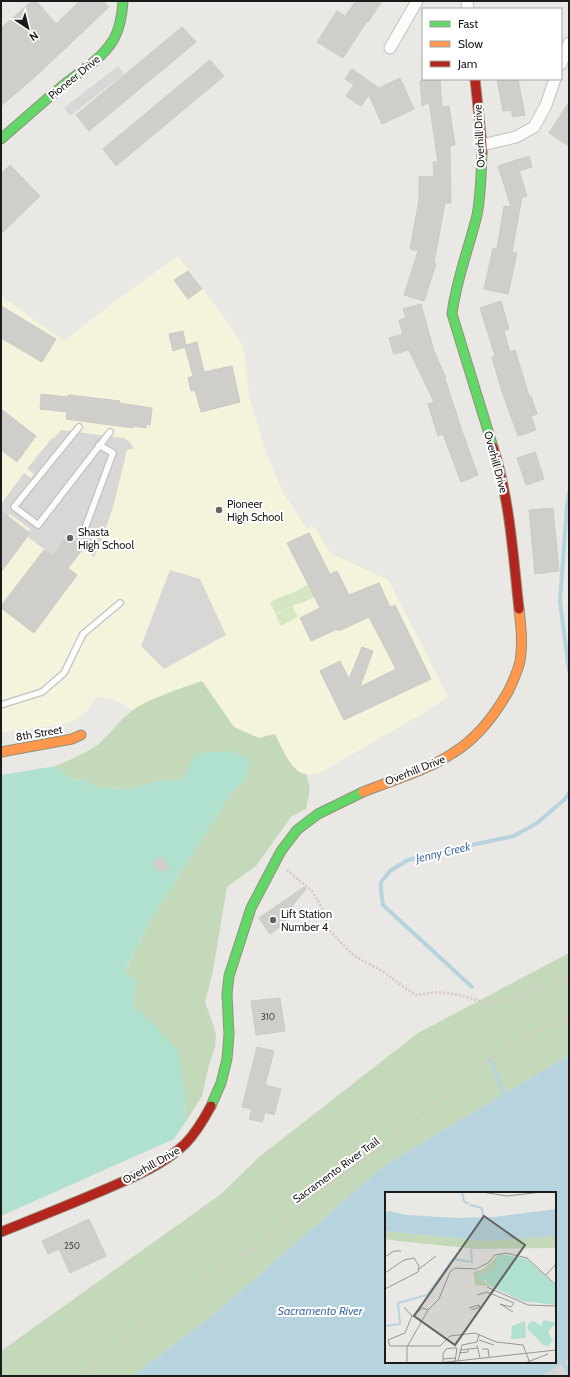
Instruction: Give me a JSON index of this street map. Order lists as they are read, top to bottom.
{
  "streets": {
    "street": ["Pioneer Drive", "Overhill Drive", "8th Street"],
    "path": ["Sacramento River Trail"]
  },
  "water": ["Jenny Creek", "Sacramento River"],
  "places": ["Pioneer High School", "Shasta High School", "Lift Station Number 4"],
  "house_numbers": ["310", "250"],
  "legend": ["Fast", "Slow", "Jam"],
  "north": "bottom right"
}
